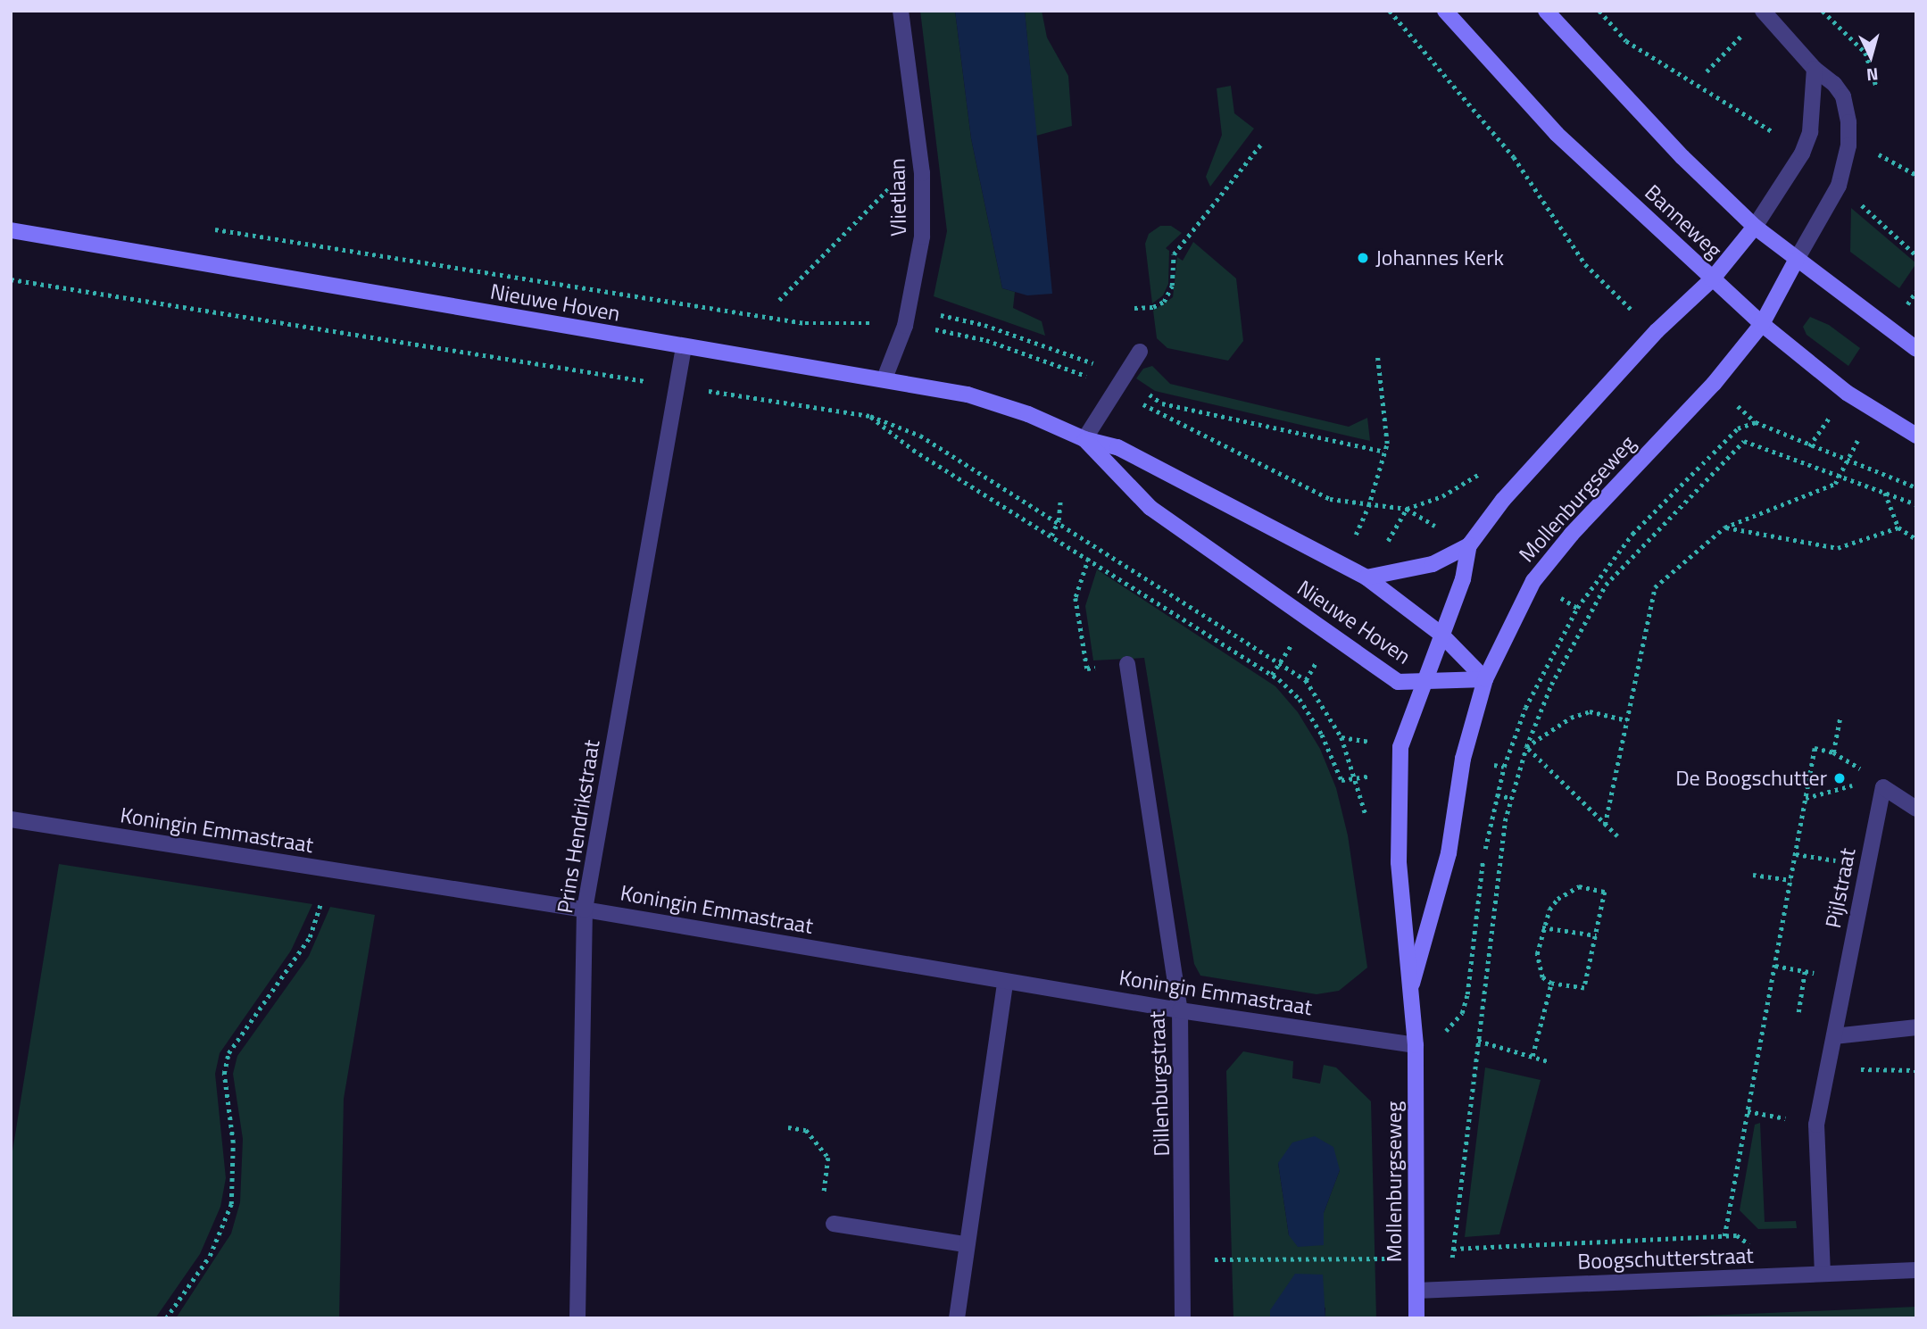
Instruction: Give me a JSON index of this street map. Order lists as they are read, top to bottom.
{
  "streets": {
    "street": [
      "Vlietlaan",
      "Banneweg",
      "Nieuwe Hoven",
      "Mollenburgseweg",
      "Prins Hendrikstraat",
      "Koningin Emmastraat",
      "Pijlstraat",
      "Dillenburgstraat",
      "Boogschutterstraat"
    ]
  },
  "crossings": [
    ["Vlietlaan", "Nieuwe Hoven"],
    ["Banneweg", "Mollenburgseweg"],
    ["Nieuwe Hoven", "Mollenburgseweg"],
    ["Nieuwe Hoven", "Prins Hendrikstraat"],
    ["Mollenburgseweg", "Koningin Emmastraat"],
    ["Mollenburgseweg", "Boogschutterstraat"],
    ["Prins Hendrikstraat", "Koningin Emmastraat"],
    ["Koningin Emmastraat", "Dillenburgstraat"],
    ["Pijlstraat", "Boogschutterstraat"]
  ],
  "places": ["Johannes Kerk", "De Boogschutter"],
  "north": "bottom"
}
